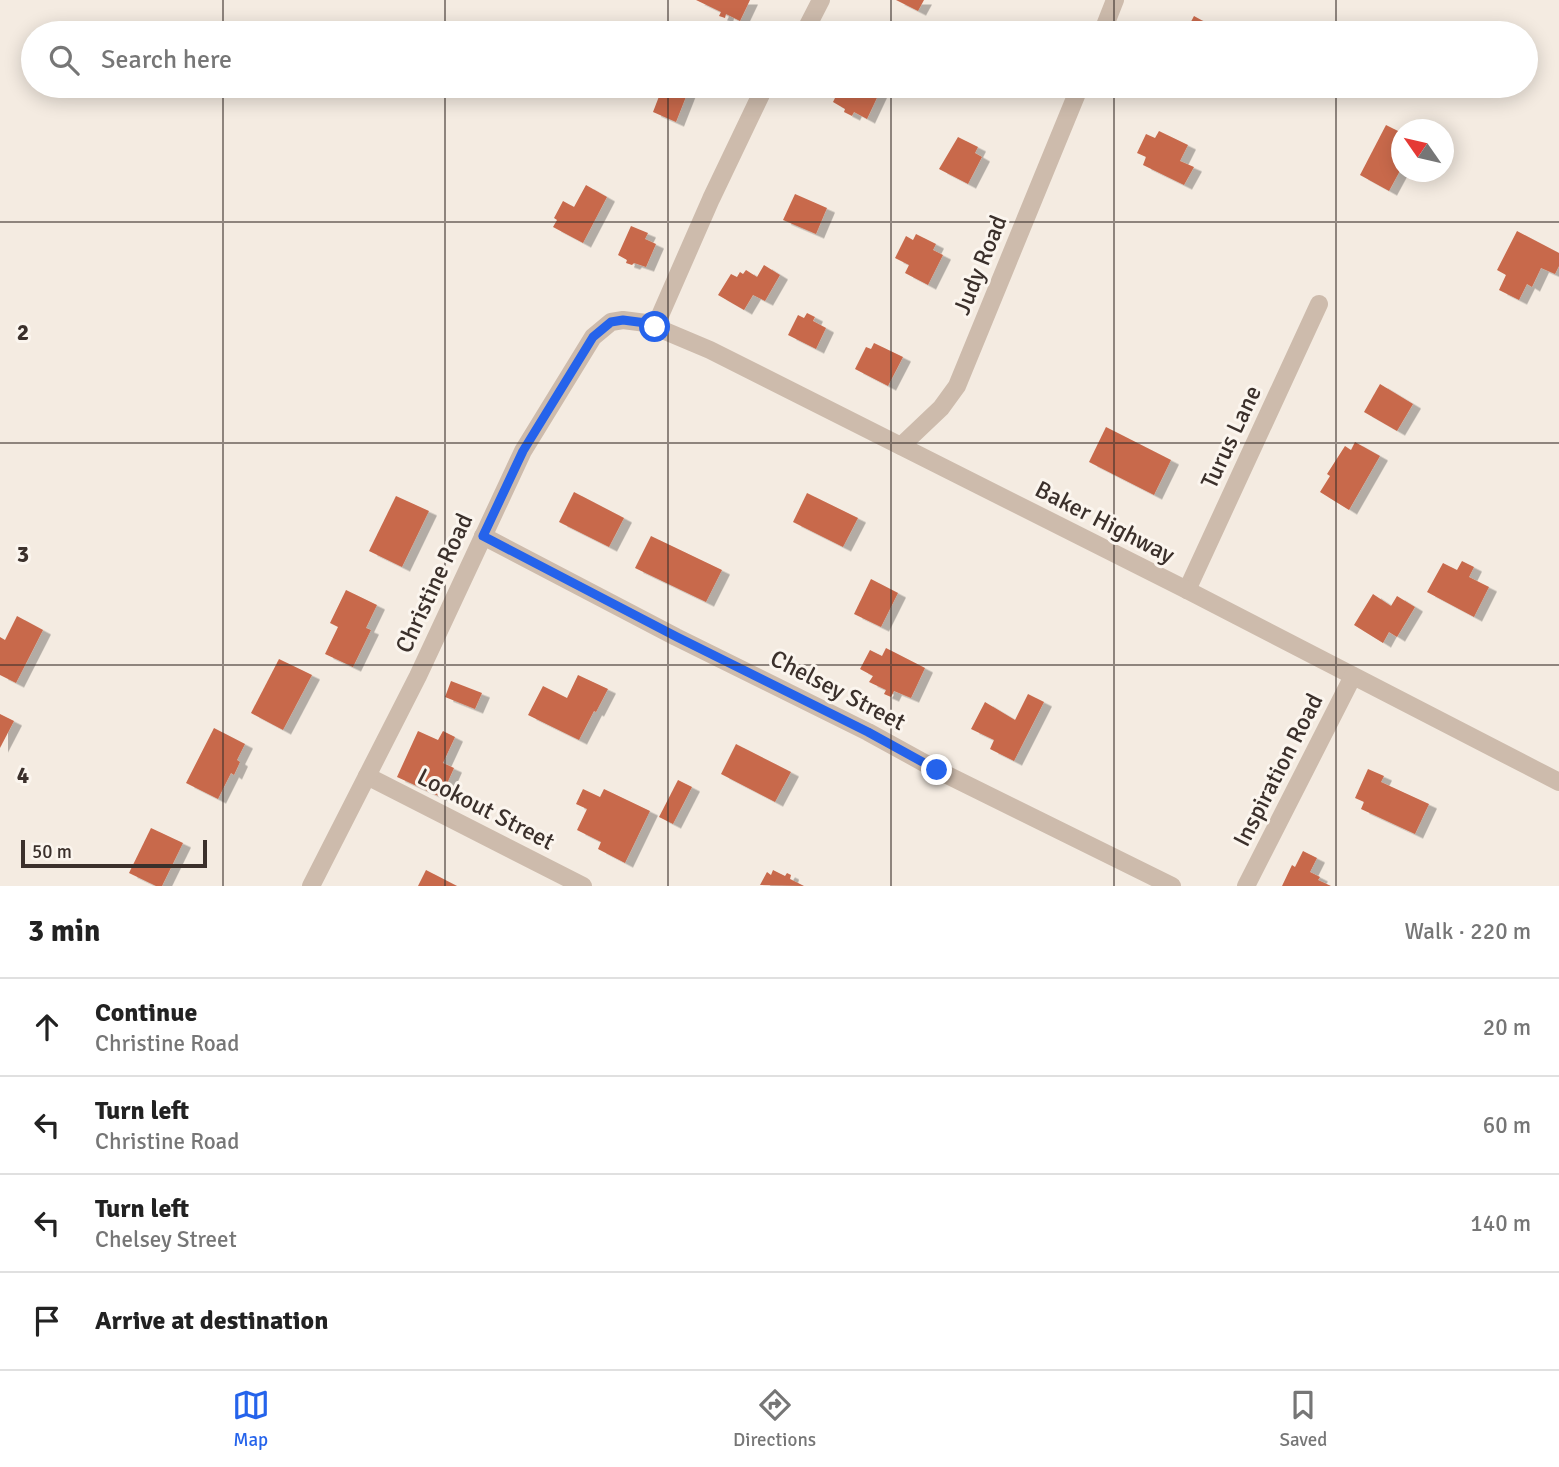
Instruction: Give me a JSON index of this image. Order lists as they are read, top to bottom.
{
  "streets": {
    "street": [
      "Judy Road",
      "Turus Lane",
      "Baker Highway",
      "Christine Road",
      "Chelsey Street",
      "Inspiration Road",
      "Lookout Street"
    ]
  },
  "crossings": [
    ["Judy Road", "Baker Highway"],
    ["Turus Lane", "Baker Highway"],
    ["Baker Highway", "Christine Road"],
    ["Baker Highway", "Inspiration Road"],
    ["Christine Road", "Chelsey Street"],
    ["Christine Road", "Lookout Street"]
  ],
  "scale_bar": "50 m",
  "north": "top left",
  "page": {
    "search": "Search here",
    "scale": "50 m",
    "heading": ["3 min", "Walk · 220 m"],
    "list": [
      ["Continue", "Christine Road", "20 m"],
      ["Turn left", "Christine Road", "60 m"],
      ["Turn left", "Chelsey Street", "140 m"],
      "Arrive at destination"
    ],
    "nav": ["Map", "Directions", "Saved"]
  },
  "grid": {
    "rows": ["2", "3", "4"]
  }
}
